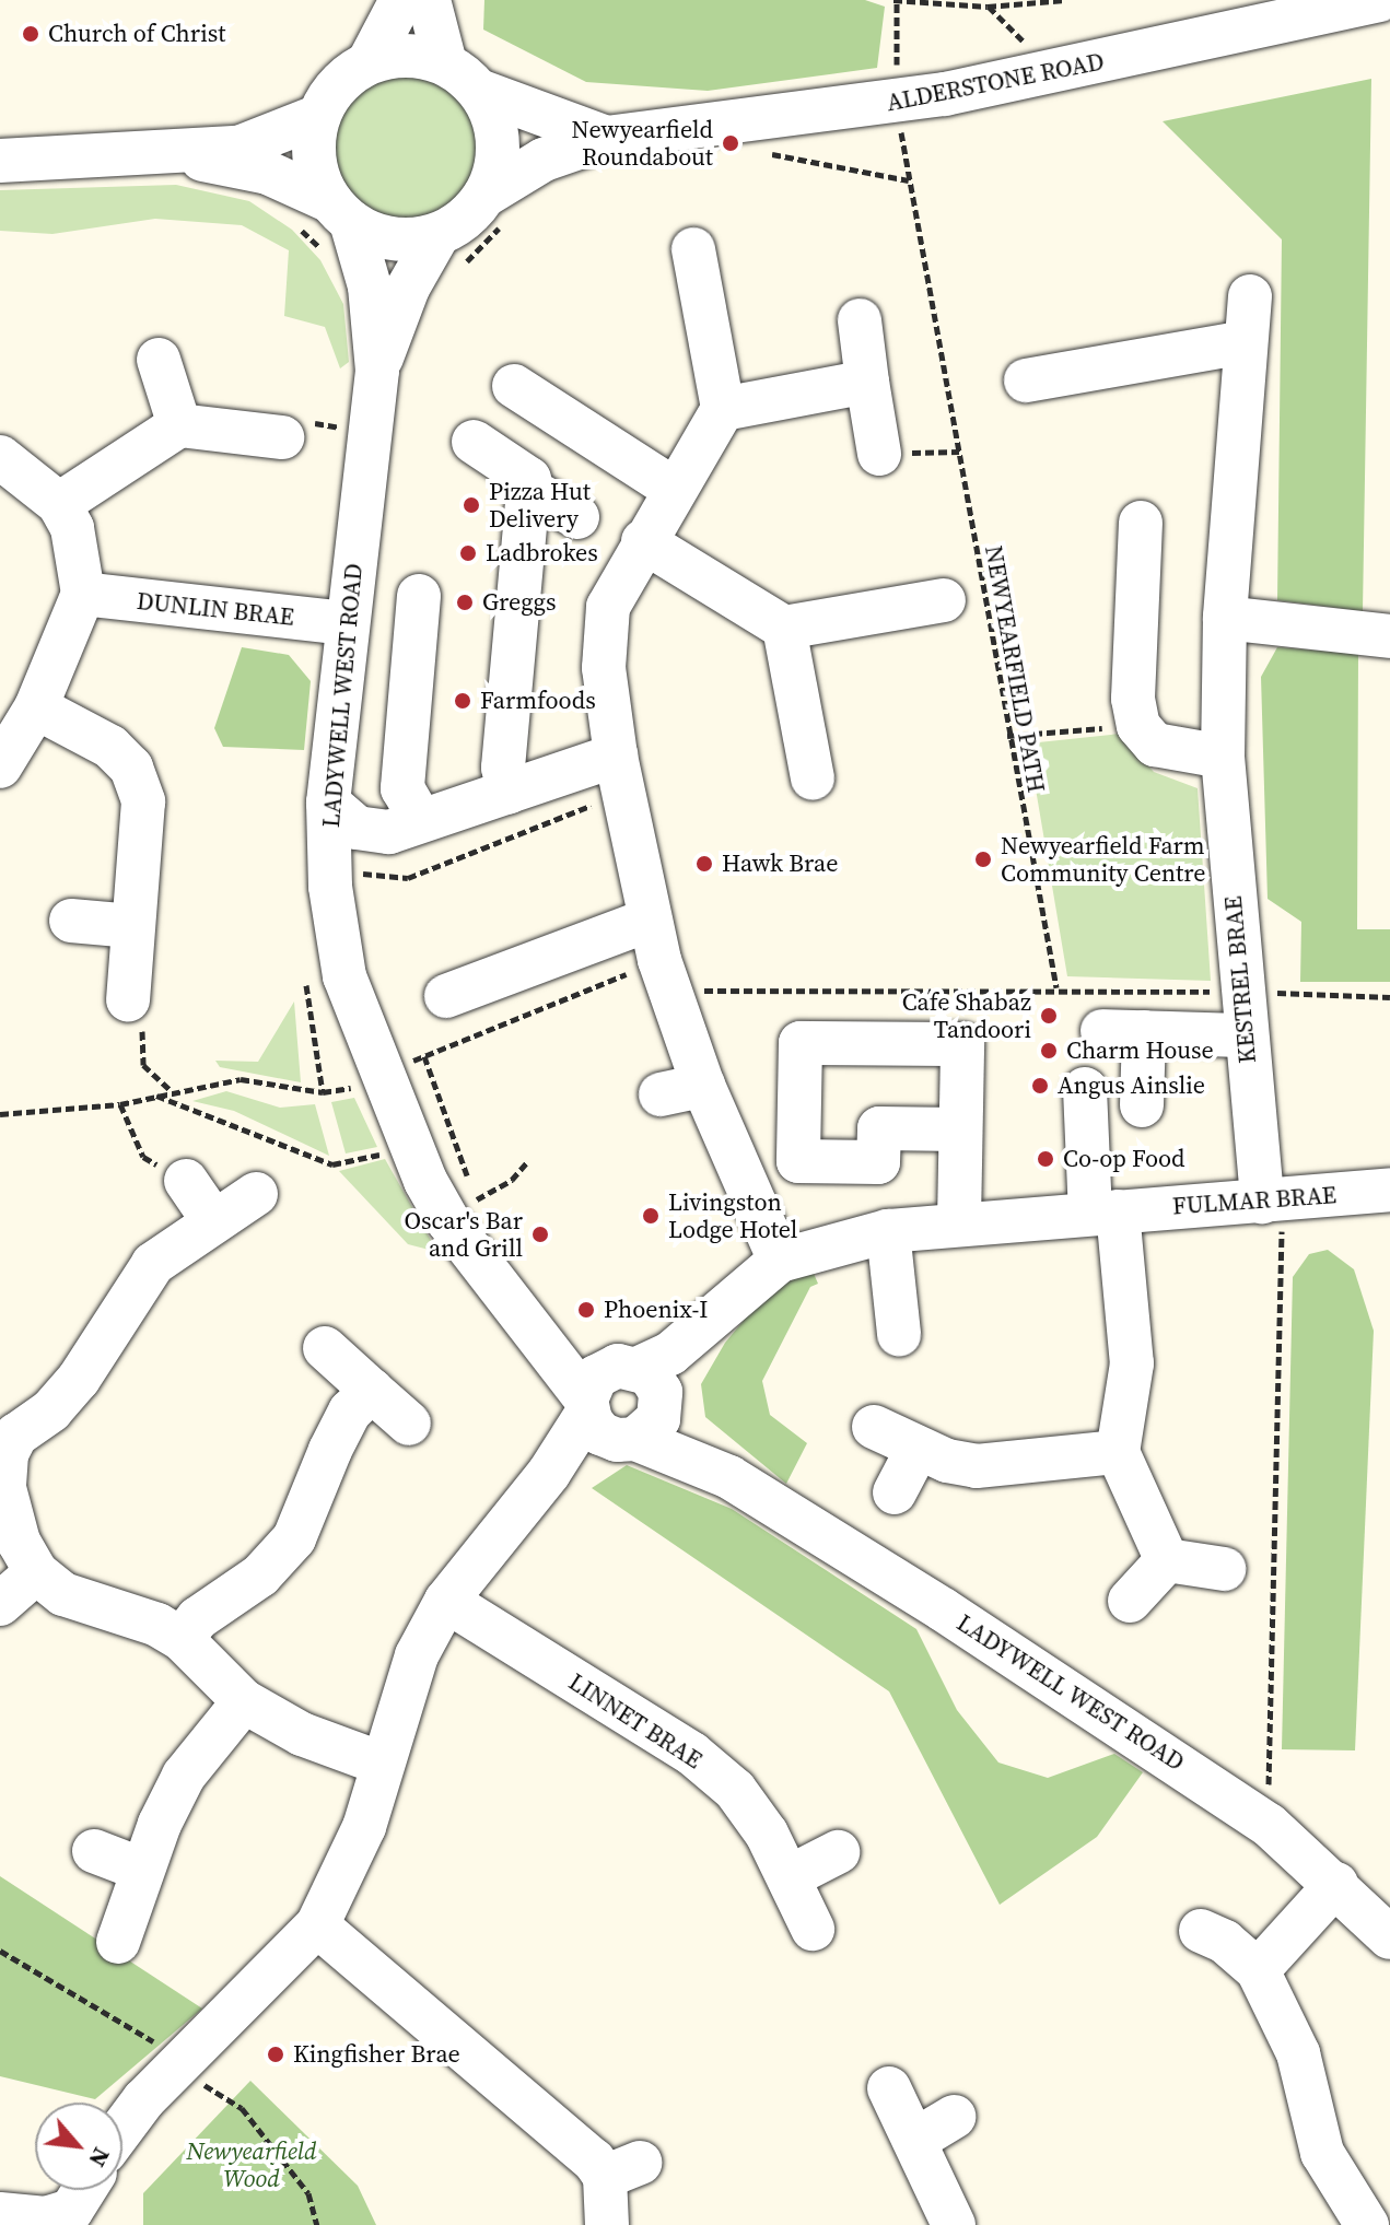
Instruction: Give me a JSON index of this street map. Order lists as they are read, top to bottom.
{
  "streets": {
    "street": [
      "ALDERSTONE ROAD",
      "DUNLIN BRAE",
      "LADYWELL WEST ROAD",
      "KESTREL BRAE",
      "FULMAR BRAE",
      "LINNET BRAE"
    ],
    "path": ["NEWYEARFIELD PATH"]
  },
  "crossings": [
    ["ALDERSTONE ROAD", "LADYWELL WEST ROAD"],
    ["DUNLIN BRAE", "LADYWELL WEST ROAD"],
    ["LADYWELL WEST ROAD", "FULMAR BRAE"],
    ["KESTREL BRAE", "FULMAR BRAE"]
  ],
  "parks": ["Newyearfield Wood"],
  "places": [
    "Church of Christ",
    "Newyearfield Roundabout",
    "Pizza Hut Delivery",
    "Ladbrokes",
    "Greggs",
    "Farmfoods",
    "Newyearfield Farm Community Centre",
    "Hawk Brae",
    "Cafe Shabaz Tandoori",
    "Charm House",
    "Angus Ainslie",
    "Co-op Food",
    "Livingston Lodge Hotel",
    "Oscar's Bar and Grill",
    "Phoenix-I",
    "Kingfisher Brae"
  ],
  "north": "bottom right"
}
